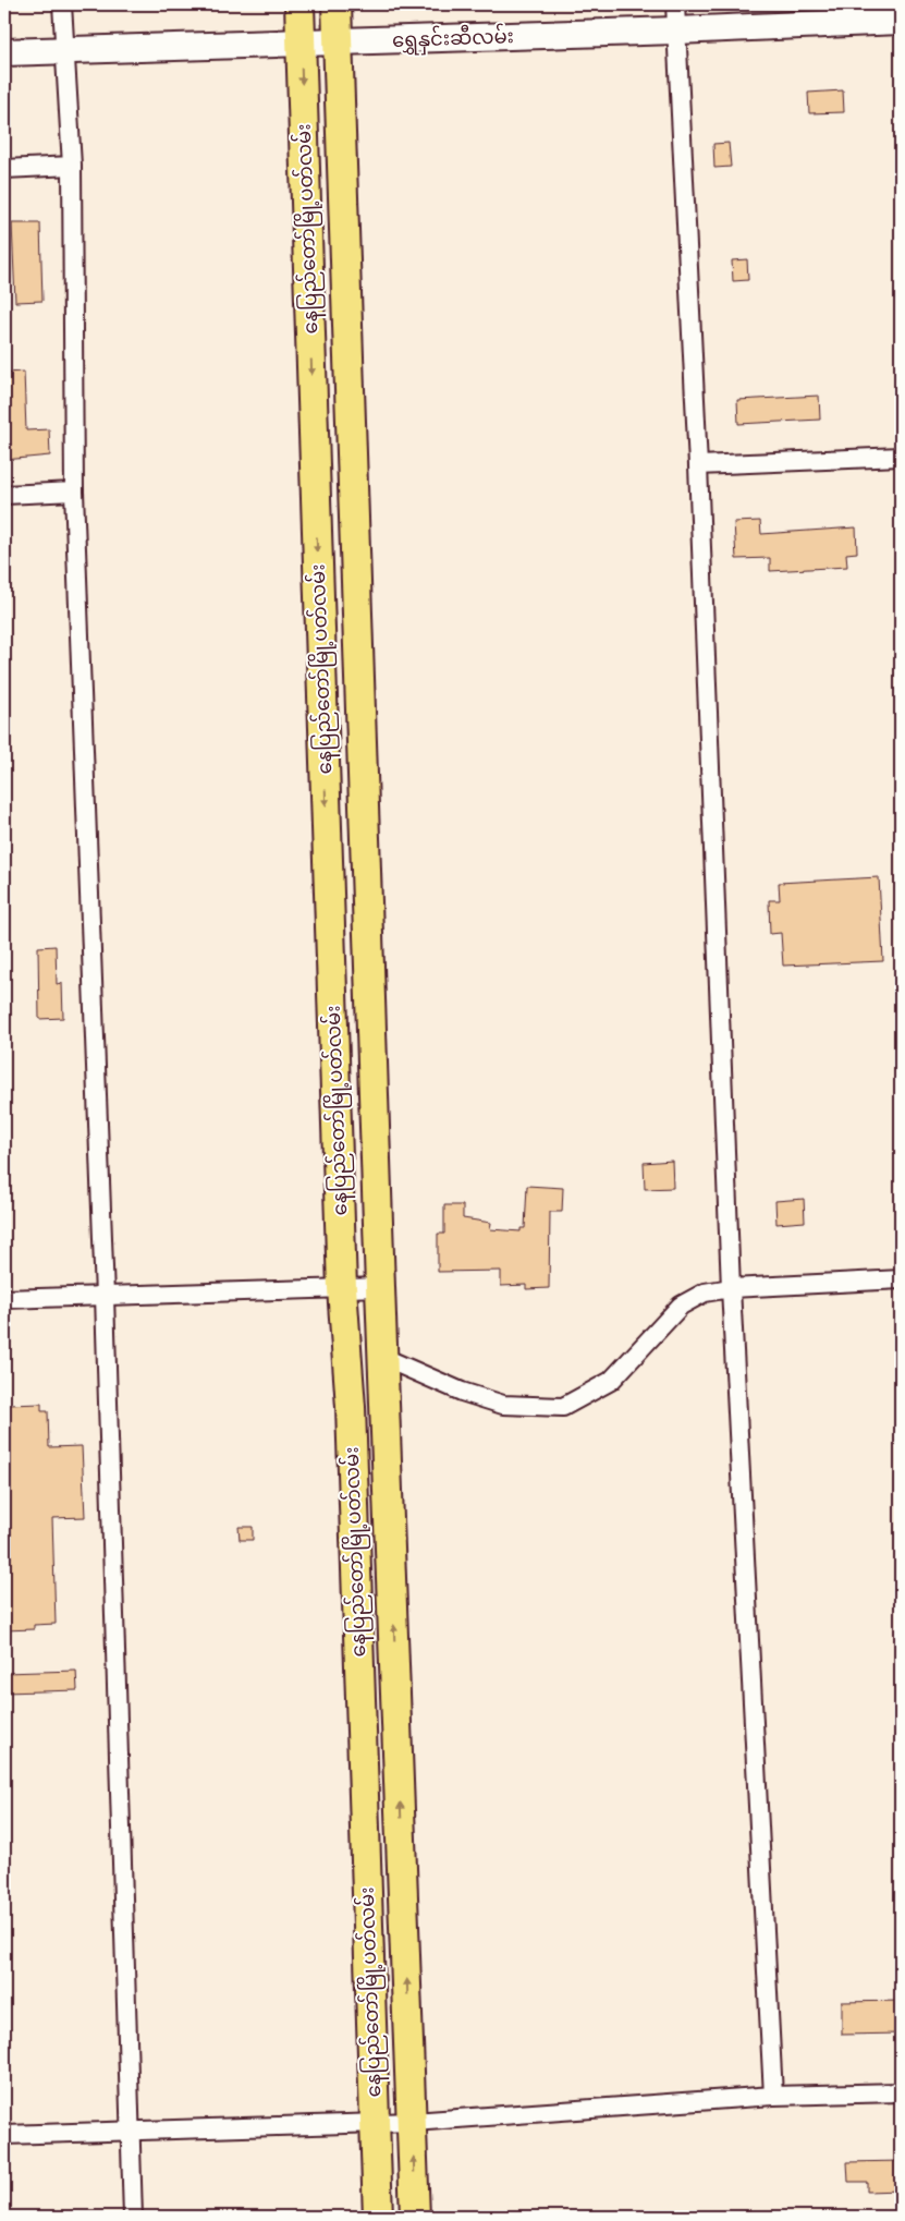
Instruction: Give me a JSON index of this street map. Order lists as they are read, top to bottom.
{
  "streets": {
    "main road": ["နေပြည်တော်မြို့ပတ်လမ်း"],
    "street": ["ရွှေနှင်းဆီလမ်း"]
  },
  "crossings": [
    ["ရွှေနှင်းဆီလမ်း", "နေပြည်တော်မြို့ပတ်လမ်း"]
  ]
}
